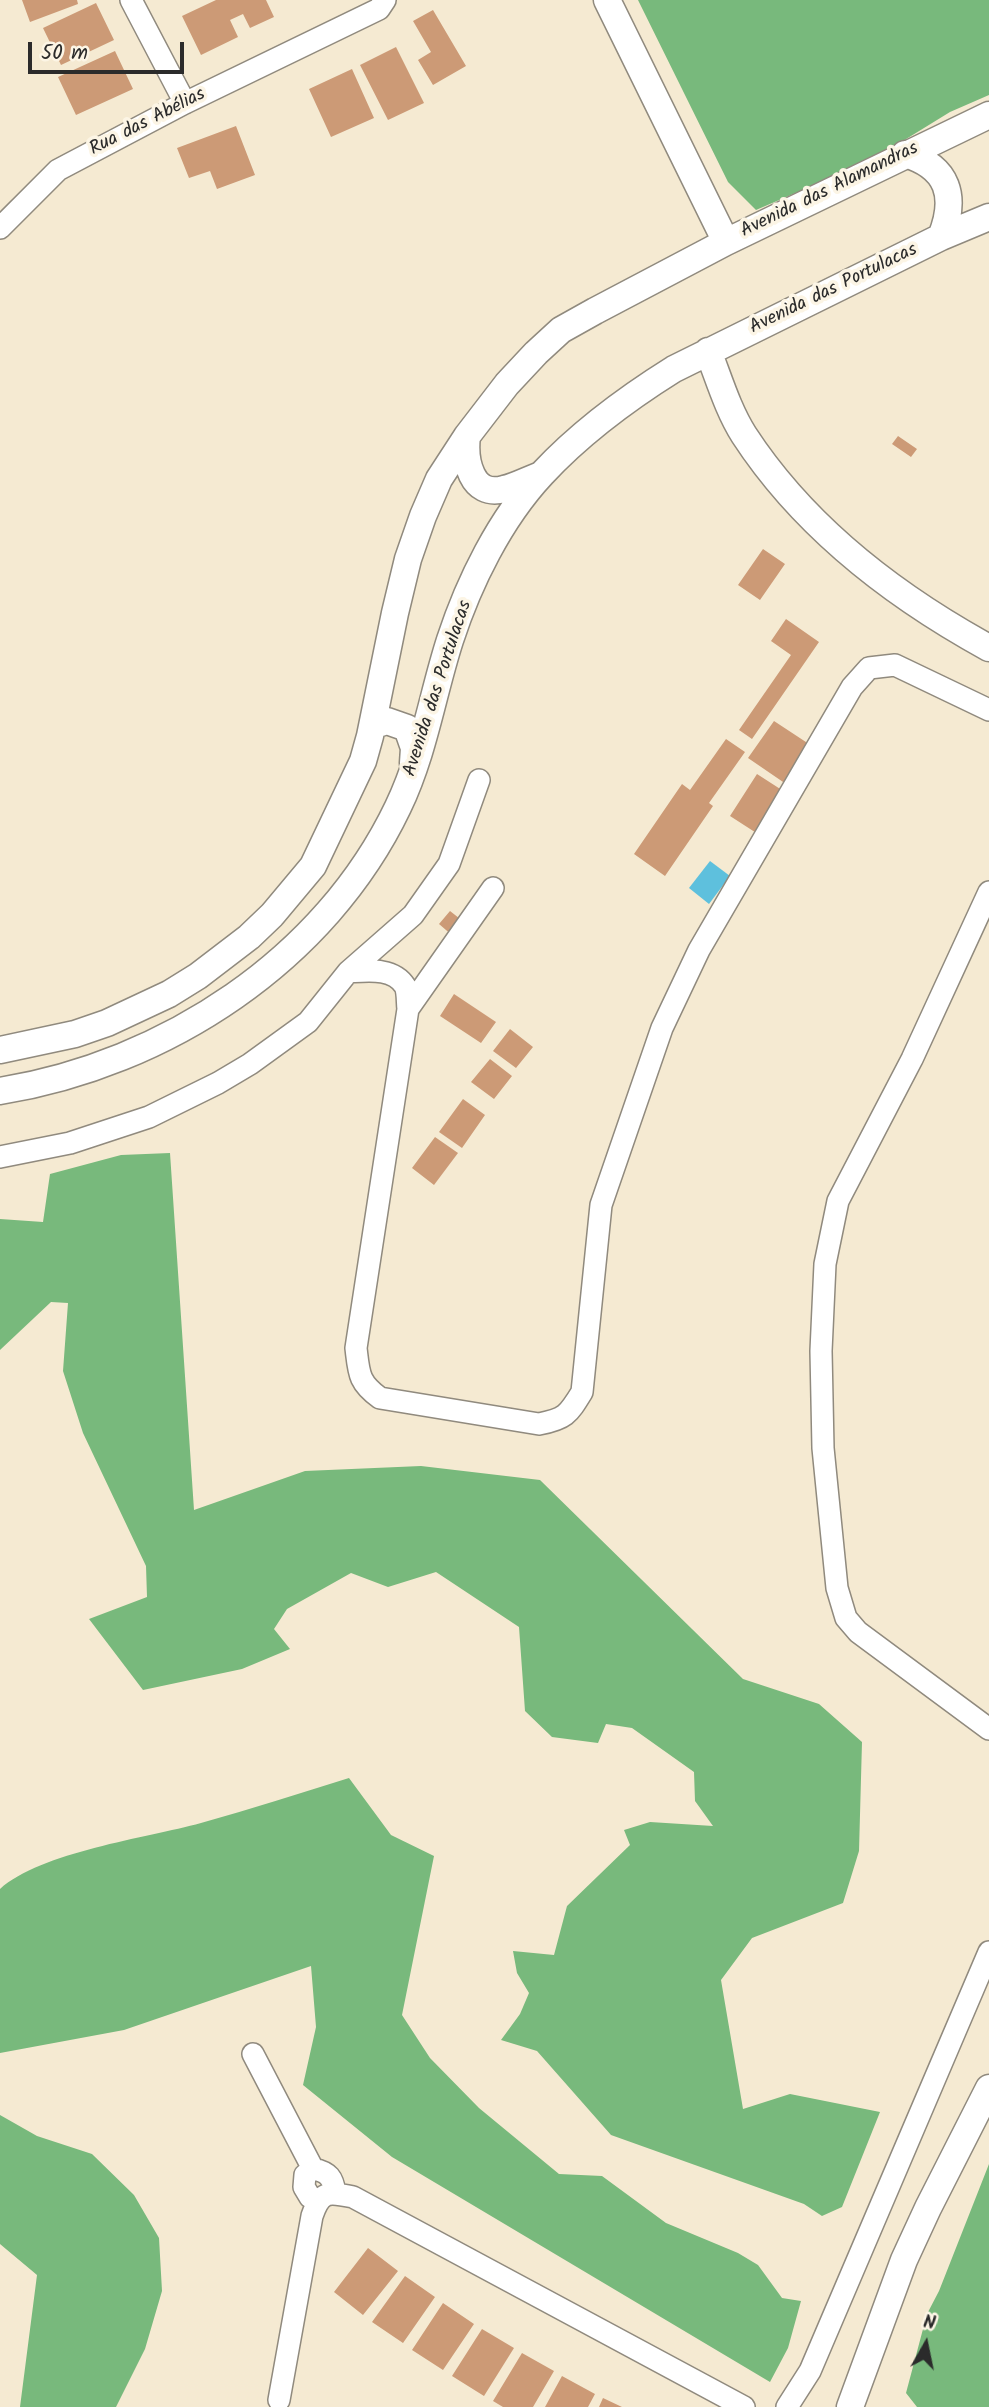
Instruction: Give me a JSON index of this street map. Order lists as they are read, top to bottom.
{
  "streets": {
    "street": ["Rua das Abélias", "Avenida das Alamandras", "Avenida das Portulacas"]
  },
  "scale_bar": "50 m",
  "north": "top"
}
